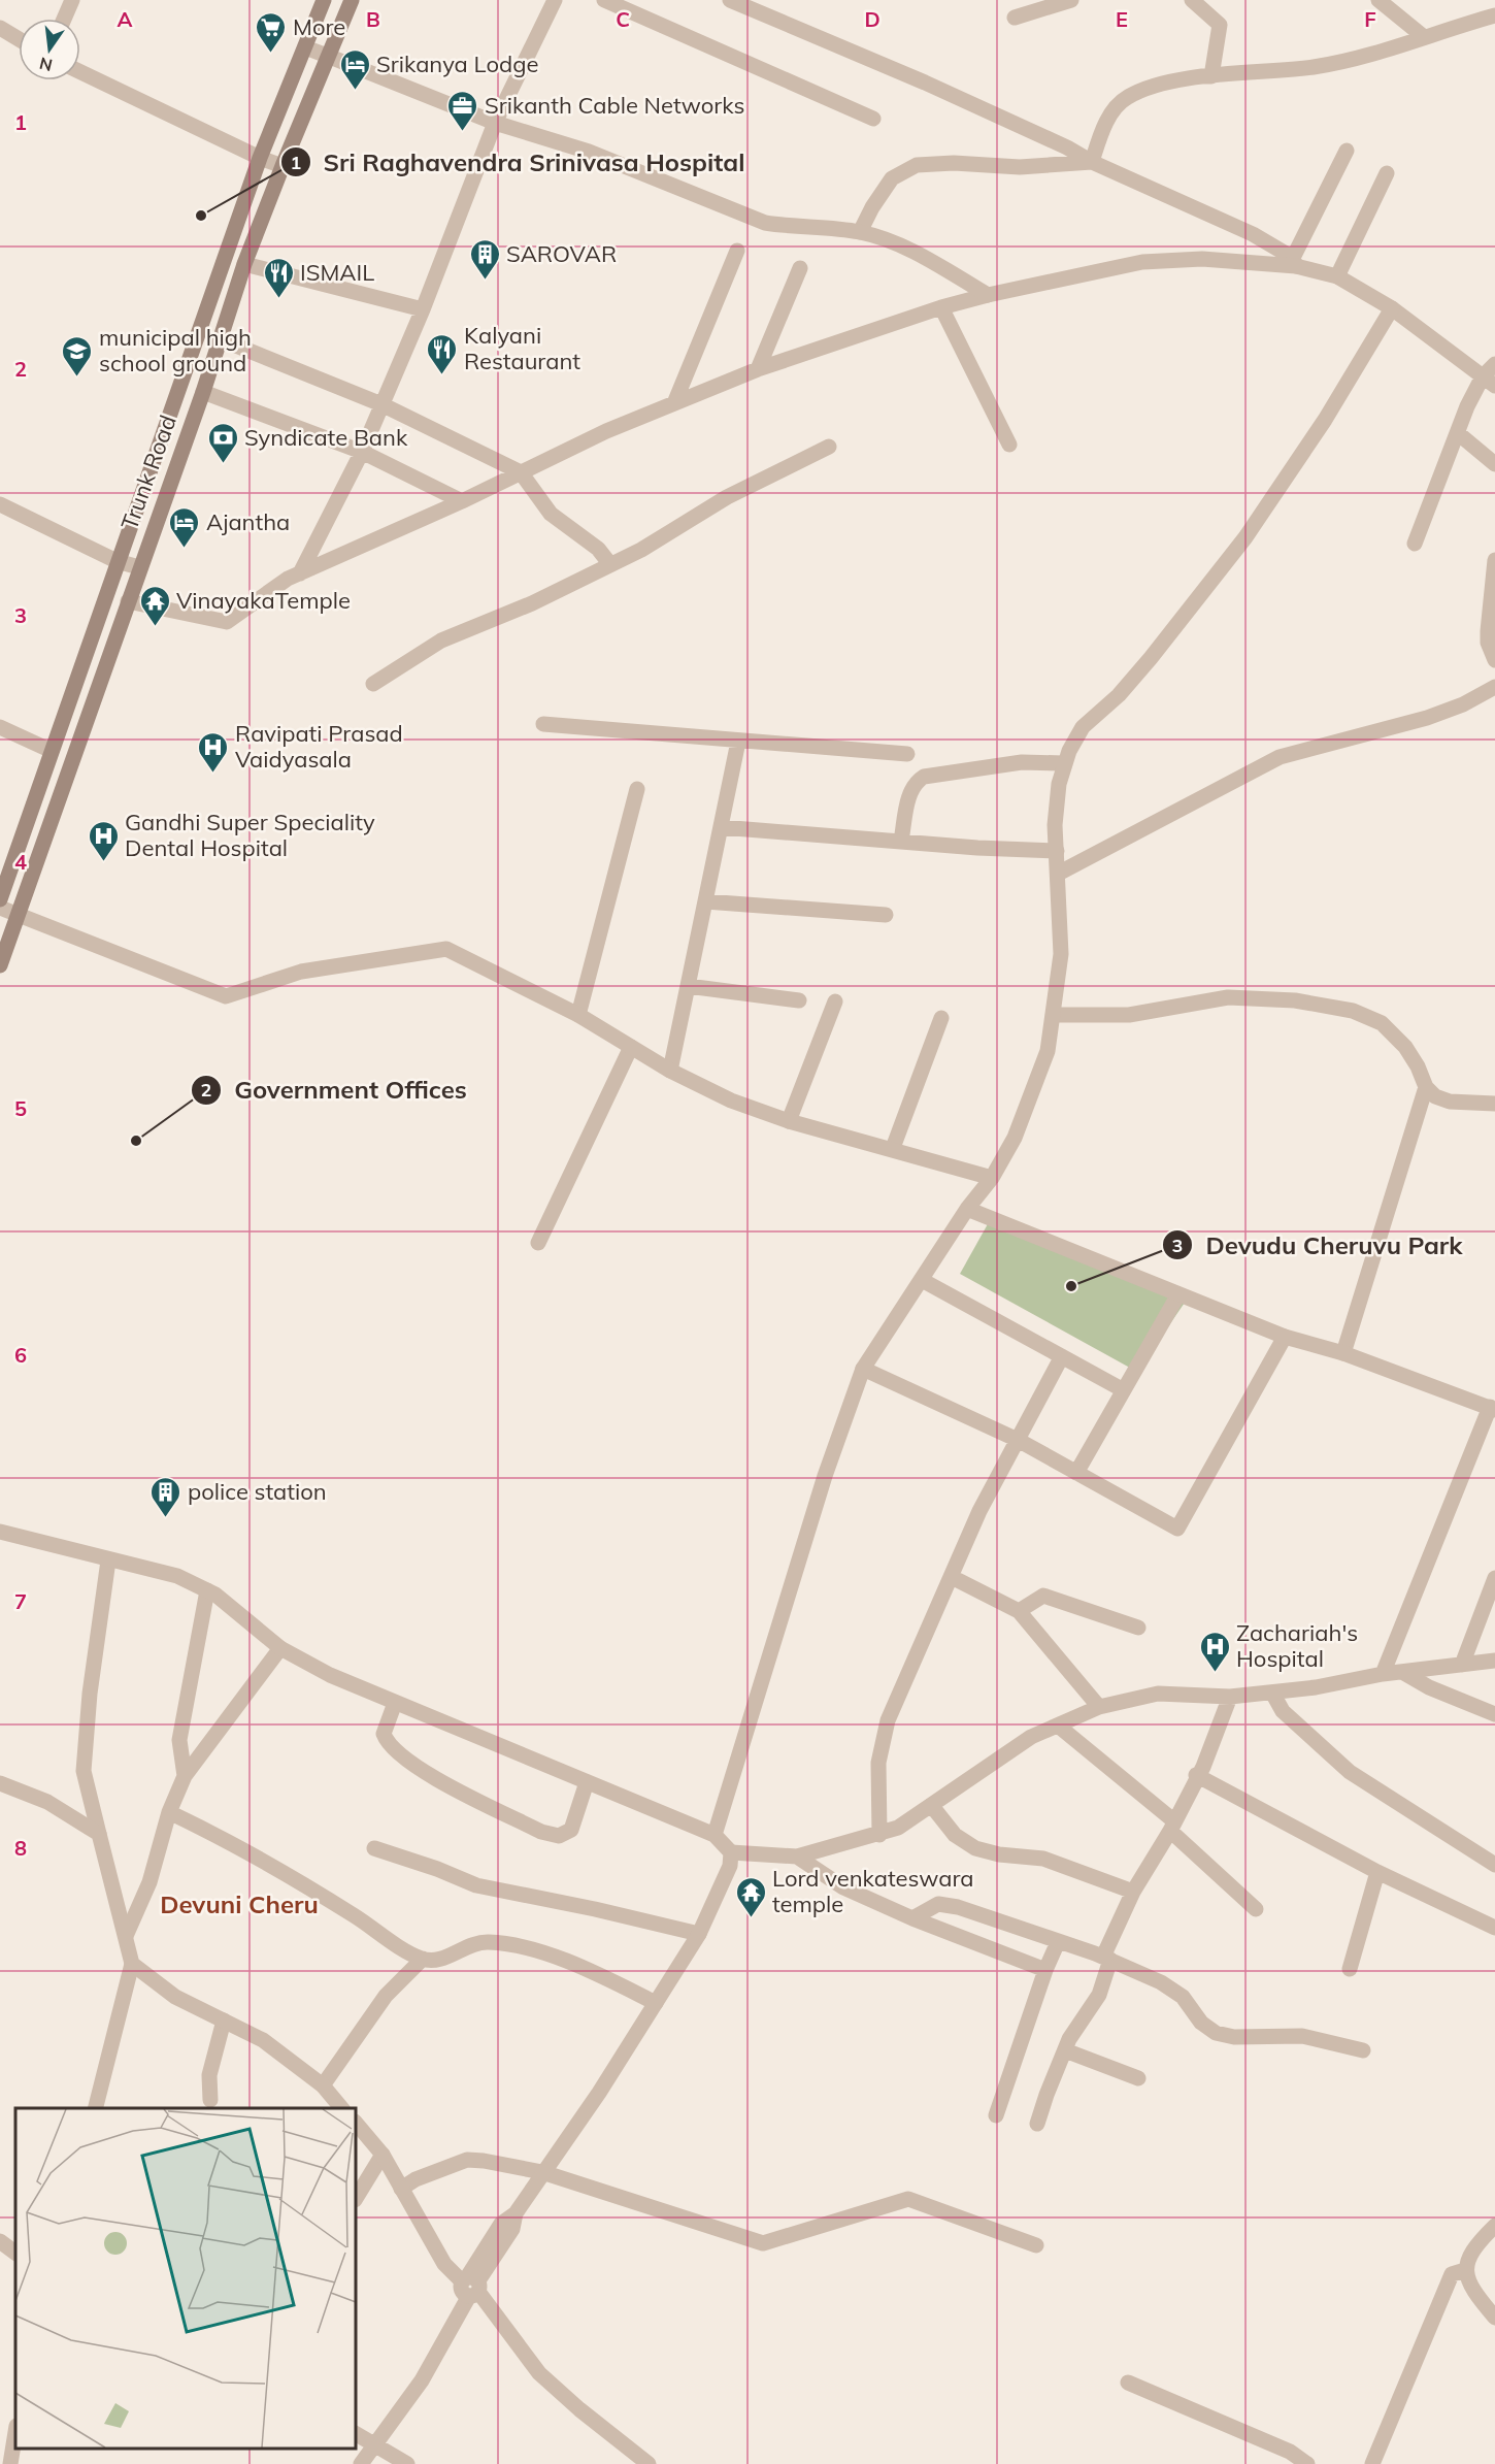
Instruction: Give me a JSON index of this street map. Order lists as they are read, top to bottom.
{
  "streets": {
    "main road": ["Trunk Road"]
  },
  "districts": ["Devuni Cheru"],
  "places": {
    "supermarket": ["More"],
    "hotel": ["Srikanya Lodge", "Ajantha"],
    "office": ["Srikanth Cable Networks"],
    "other": ["Sri Raghavendra Srinivasa Hospital", "Government Offices", "Devudu Cheruvu Park"],
    "building": ["SAROVAR", "police station"],
    "restaurant": ["ISMAIL", "Kalyani Restaurant"],
    "school or university": ["municipal high school ground"],
    "bank": ["Syndicate Bank"],
    "temple": ["VinayakaTemple", "Lord venkateswara temple"],
    "hospital": ["Ravipati Prasad Vaidyasala", "Gandhi Super Speciality Dental Hospital", "Zachariah's Hospital"]
  },
  "north": "bottom",
  "grid": {
    "columns": [
      "A",
      "B",
      "C",
      "D",
      "E",
      "F"
    ],
    "rows": [
      "1",
      "2",
      "3",
      "4",
      "5",
      "6",
      "7",
      "8"
    ]
  }
}
